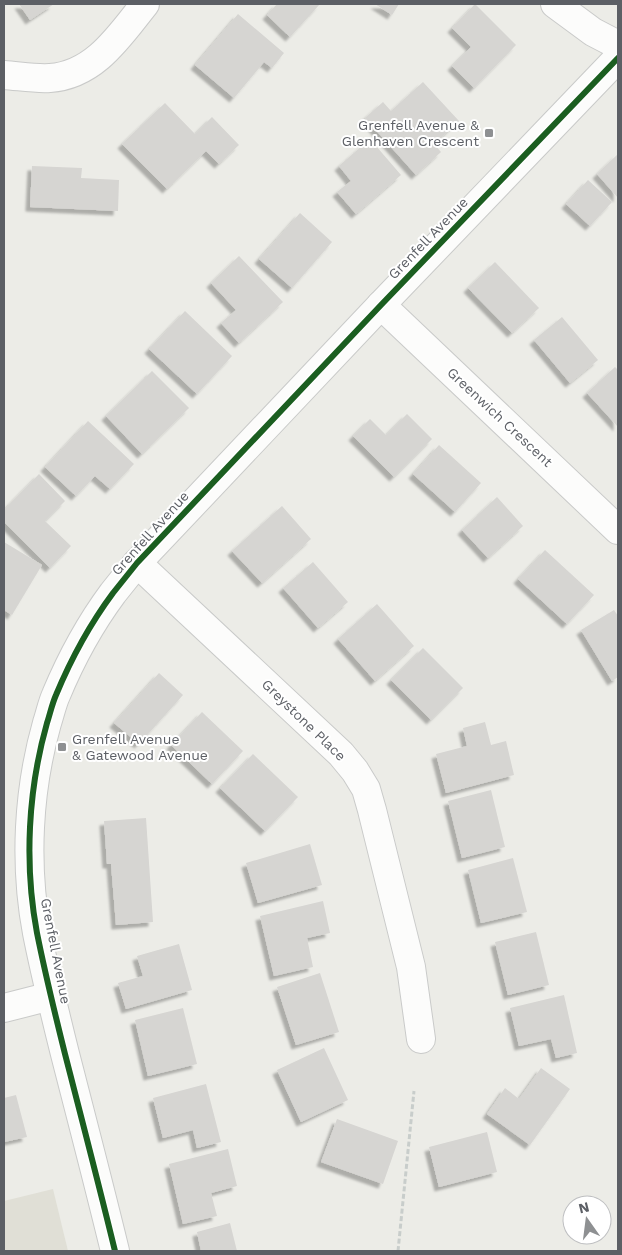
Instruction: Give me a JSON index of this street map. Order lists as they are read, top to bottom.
{
  "streets": {
    "street": ["Grenfell Avenue", "Greenwich Crescent", "Greystone Place"]
  },
  "crossings": [
    ["Grenfell Avenue", "Greenwich Crescent"],
    ["Grenfell Avenue", "Greystone Place"]
  ],
  "places": {
    "transit": ["Grenfell Avenue & Glenhaven Crescent", "Grenfell Avenue & Gatewood Avenue"]
  },
  "north": "top"
}
